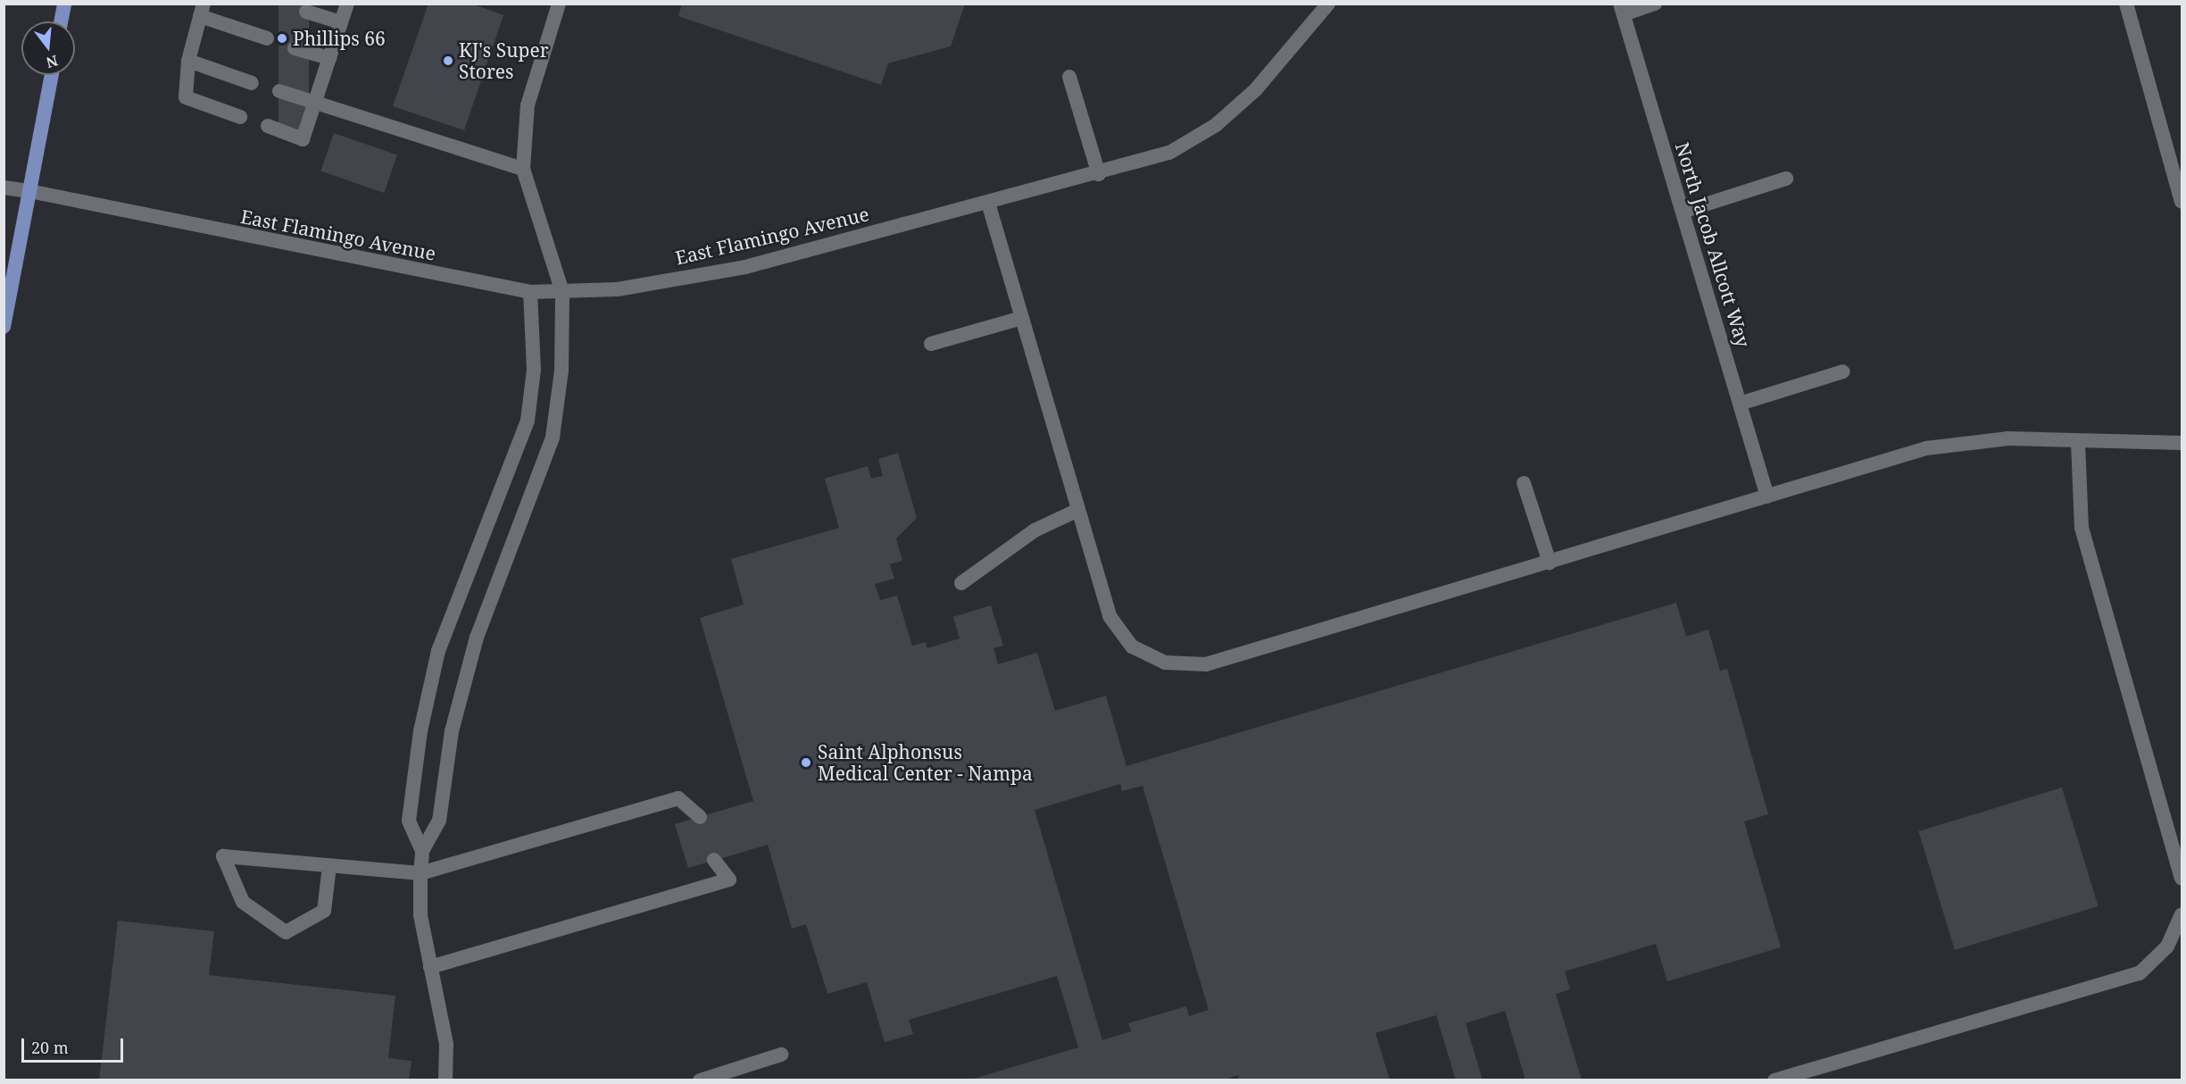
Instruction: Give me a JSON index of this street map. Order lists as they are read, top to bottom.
{
  "streets": {
    "street": ["East Flamingo Avenue", "North Jacob Allcott Way"]
  },
  "places": ["Phillips 66", "KJ's Super Stores", "Saint Alphonsus Medical Center - Nampa"],
  "scale_bar": "20 m",
  "north": "bottom"
}
